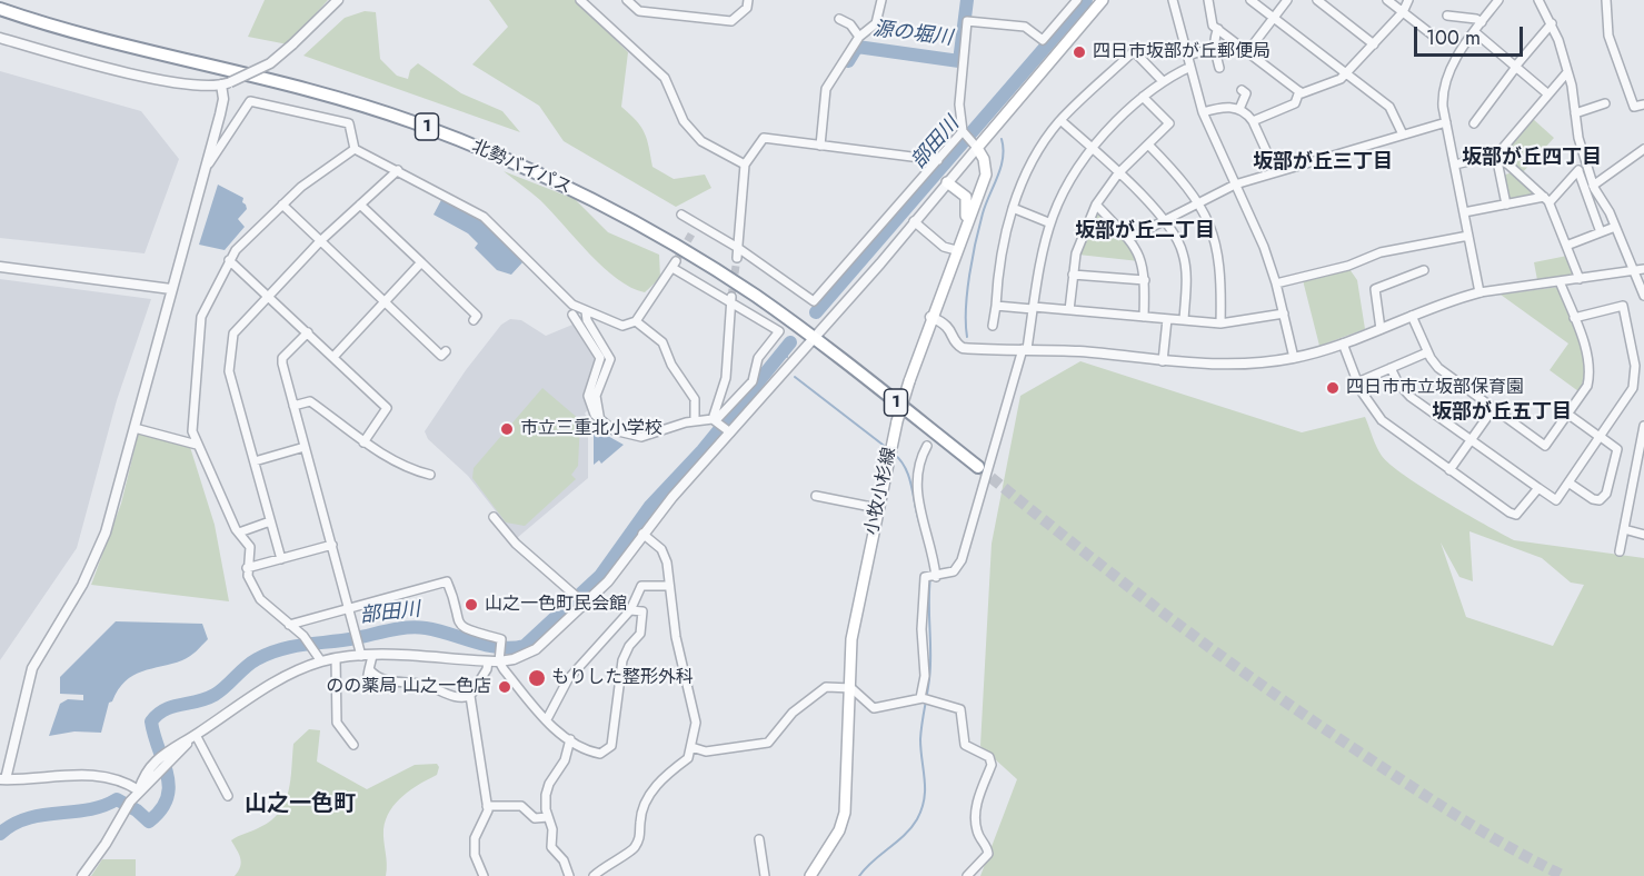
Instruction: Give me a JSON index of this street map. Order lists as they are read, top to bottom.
{
  "streets": {
    "highway": ["1", "北勢バイパス"],
    "main road": ["小牧小杉線"]
  },
  "districts": [
    "坂部が丘四丁目",
    "坂部が丘三丁目",
    "坂部が丘二丁目",
    "坂部が丘五丁目",
    "山之一色町"
  ],
  "water": ["源の堀川", "部田川"],
  "places": [
    "四日市坂部が丘郵便局",
    "四日市市立坂部保育園",
    "市立三重北小学校",
    "山之一色町民会館",
    "もりした整形外科",
    "のの薬局 山之一色店"
  ],
  "scale_bar": "100 m"
}
